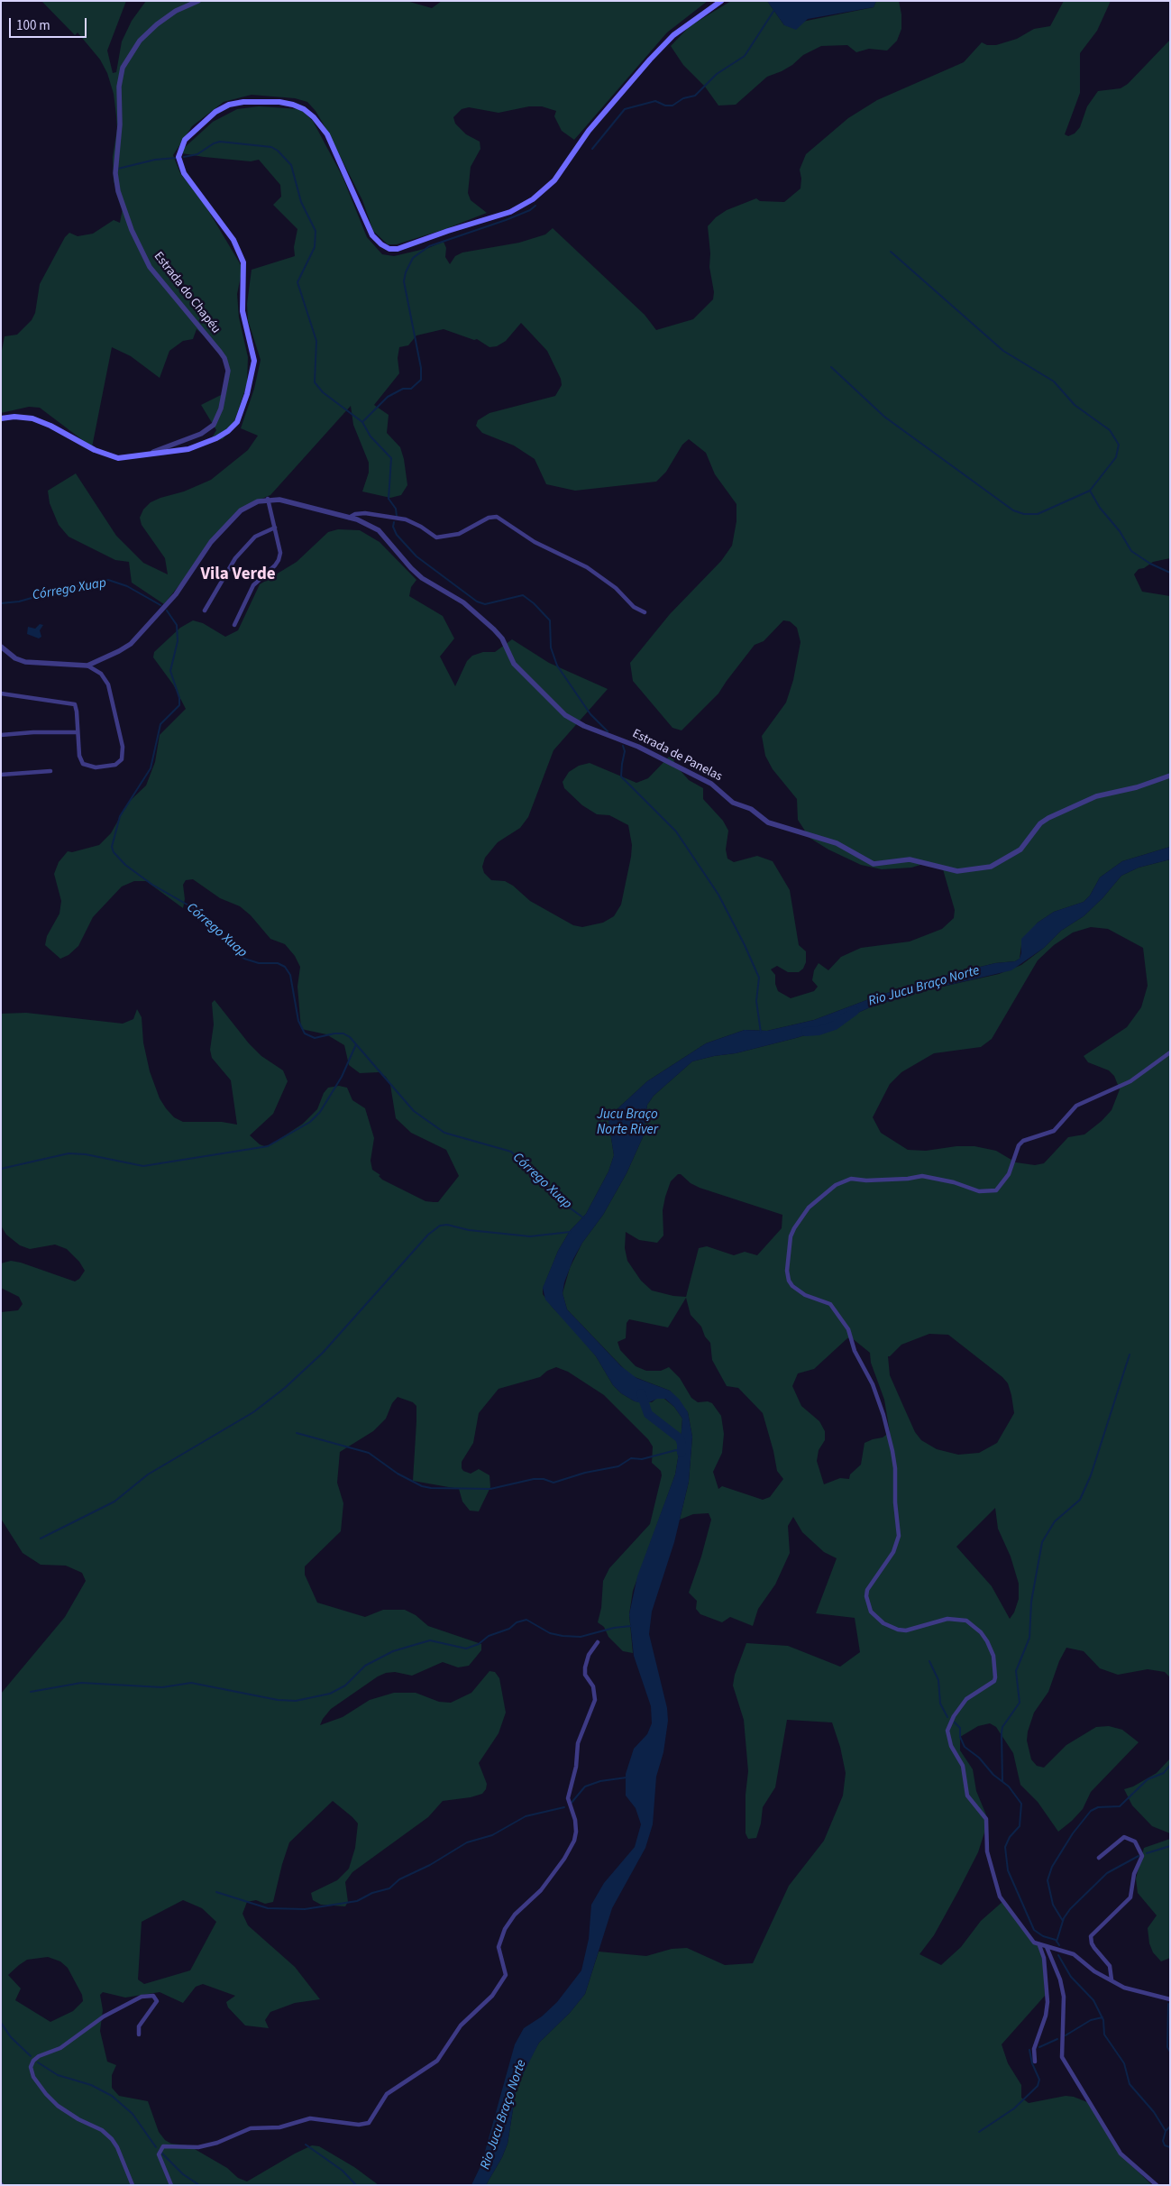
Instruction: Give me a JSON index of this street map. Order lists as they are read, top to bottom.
{
  "streets": {
    "street": ["Estrada do Chapéu", "Estrada de Panelas"]
  },
  "districts": ["Vila Verde"],
  "water": ["Córrego Xuap", "Rio Jucu Braço Norte", "Jucu Braço Norte River"],
  "scale_bar": "100 m"
}
